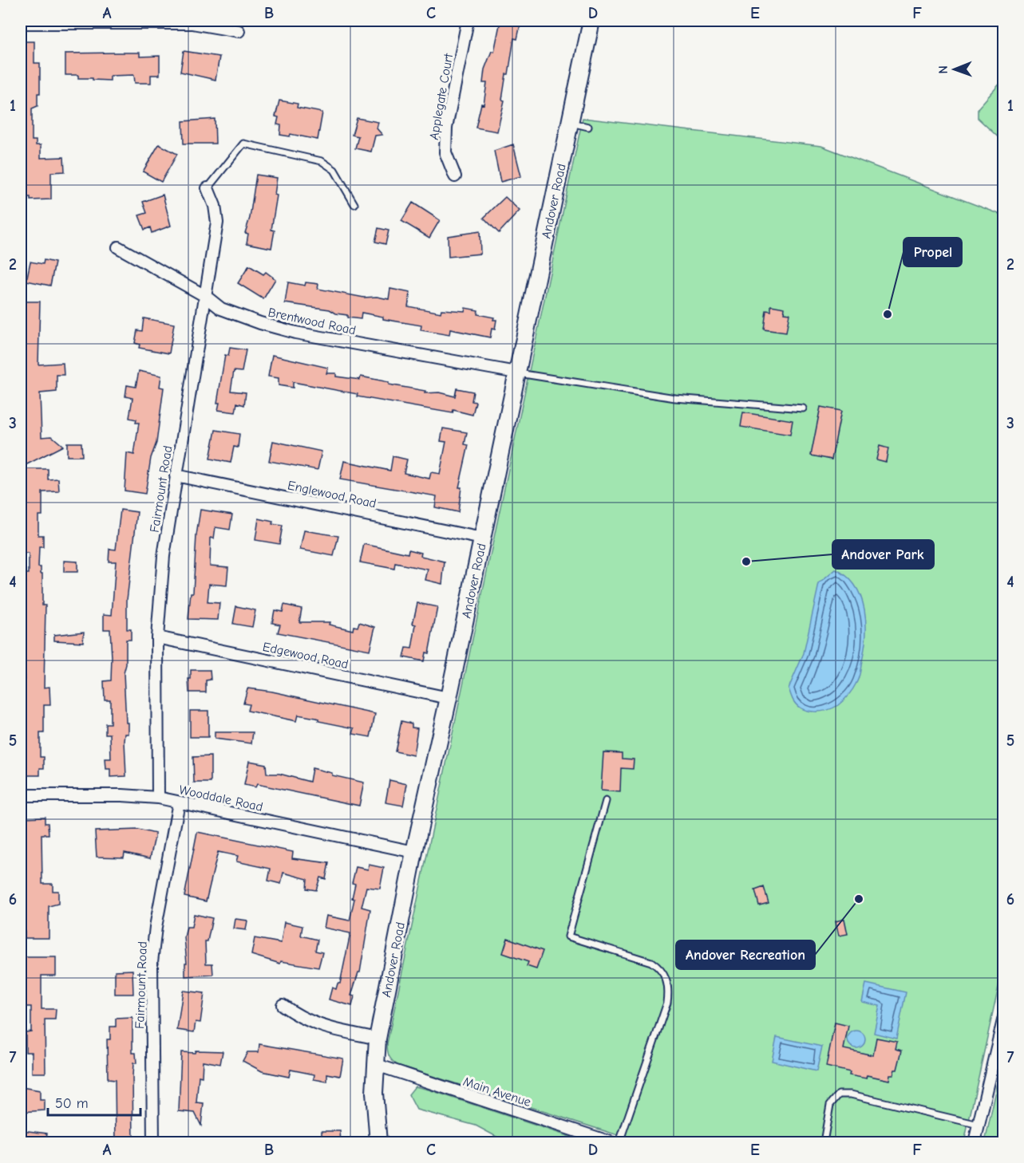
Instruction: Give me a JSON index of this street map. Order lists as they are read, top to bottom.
{
  "streets": {
    "street": [
      "Applegate Court",
      "Andover Road",
      "Brentwood Road",
      "Fairmount Road",
      "Englewood Road",
      "Edgewood Road",
      "Wooddale Road",
      "Main Avenue"
    ]
  },
  "crossings": [
    ["Andover Road", "Brentwood Road"],
    ["Andover Road", "Englewood Road"],
    ["Andover Road", "Edgewood Road"],
    ["Andover Road", "Wooddale Road"],
    ["Andover Road", "Main Avenue"],
    ["Brentwood Road", "Fairmount Road"],
    ["Fairmount Road", "Englewood Road"],
    ["Fairmount Road", "Edgewood Road"],
    ["Fairmount Road", "Wooddale Road"]
  ],
  "places": ["Propel", "Andover Park", "Andover Recreation"],
  "scale_bar": "50 m",
  "north": "left",
  "grid": {
    "columns": [
      "A",
      "B",
      "C",
      "D",
      "E",
      "F"
    ],
    "rows": [
      "1",
      "2",
      "3",
      "4",
      "5",
      "6",
      "7"
    ]
  }
}
